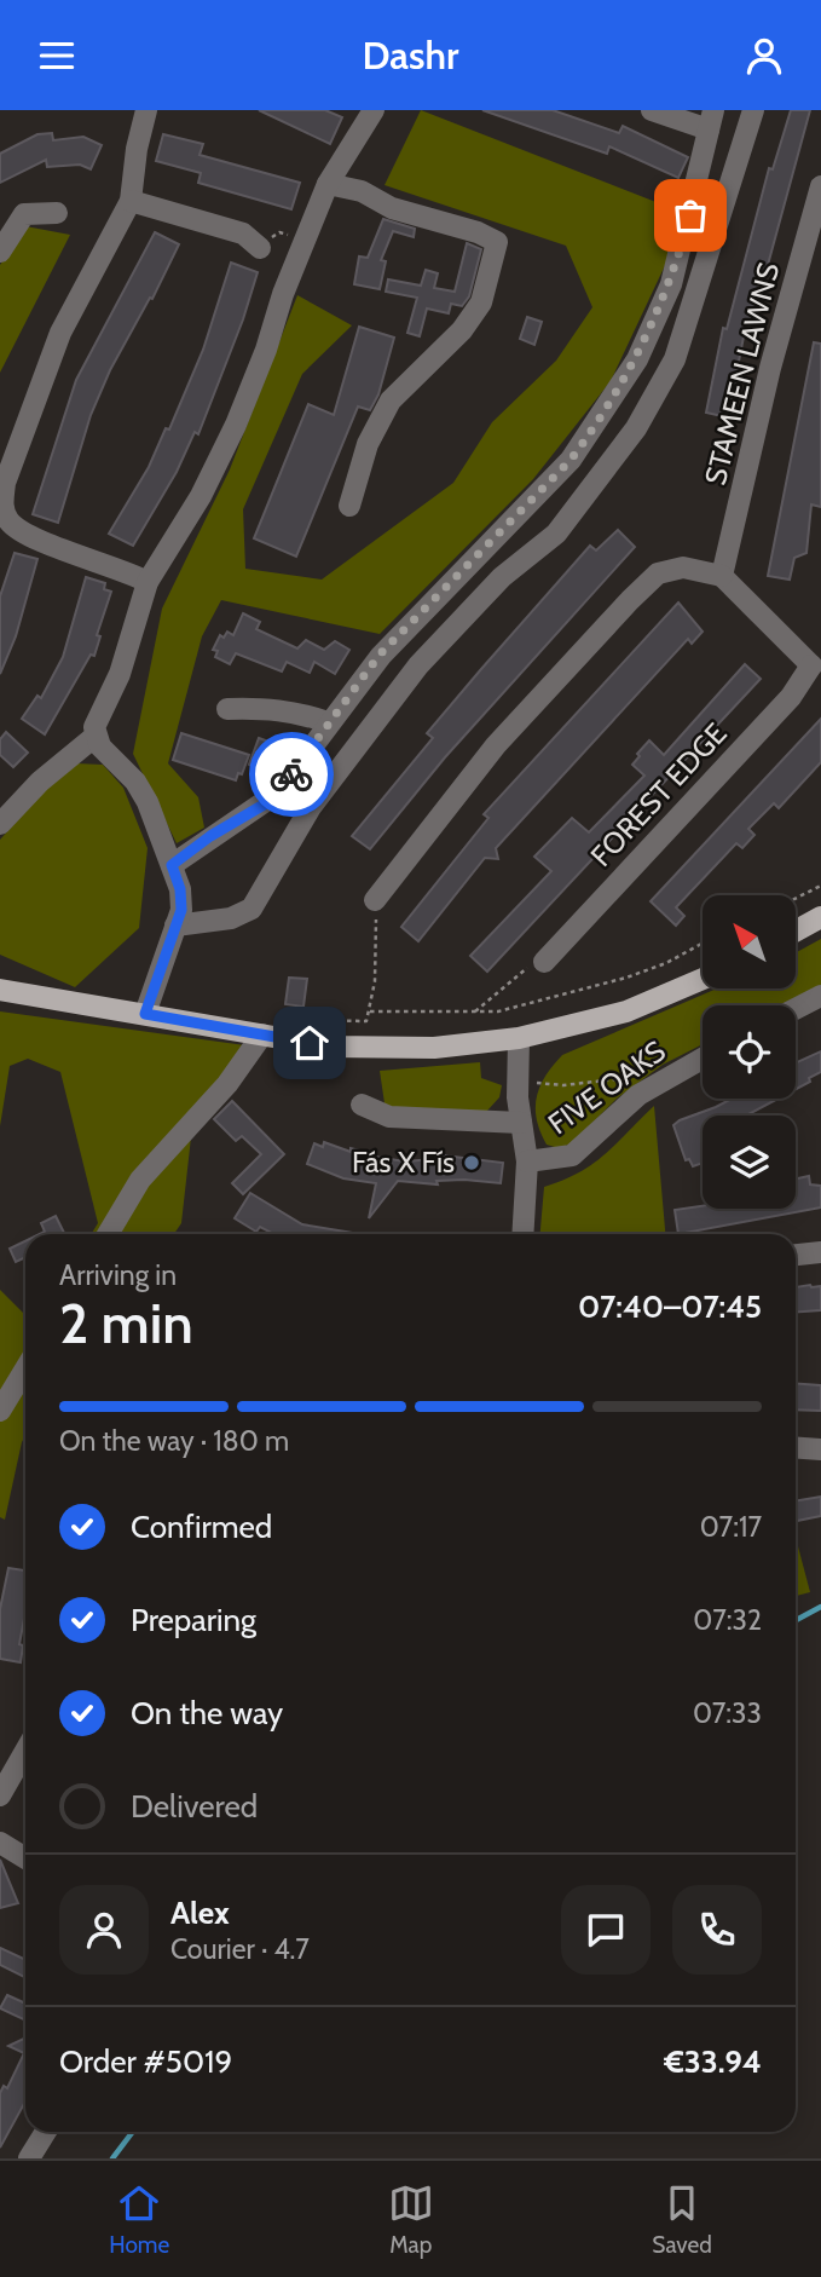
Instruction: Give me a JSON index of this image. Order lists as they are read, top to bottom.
{
  "streets": {
    "street": ["STAMEEN LAWNS", "FOREST EDGE", "FIVE OAKS"]
  },
  "places": ["Fás X Fís"],
  "north": "top left",
  "page": {
    "header": "Dashr",
    "heading": ["2 min", "Arriving in", "07:40–07:45"],
    "panel": [
      "Alex",
      "Courier · 4.7",
      "Order #5019",
      "€33.94"
    ],
    "bar": "On the way · 180 m",
    "list": [
      ["Confirmed", "07:17"],
      ["Preparing", "07:32"],
      ["On the way", "07:33"],
      "Delivered"
    ],
    "tabs": ["Home", "Map", "Saved"]
  }
}
